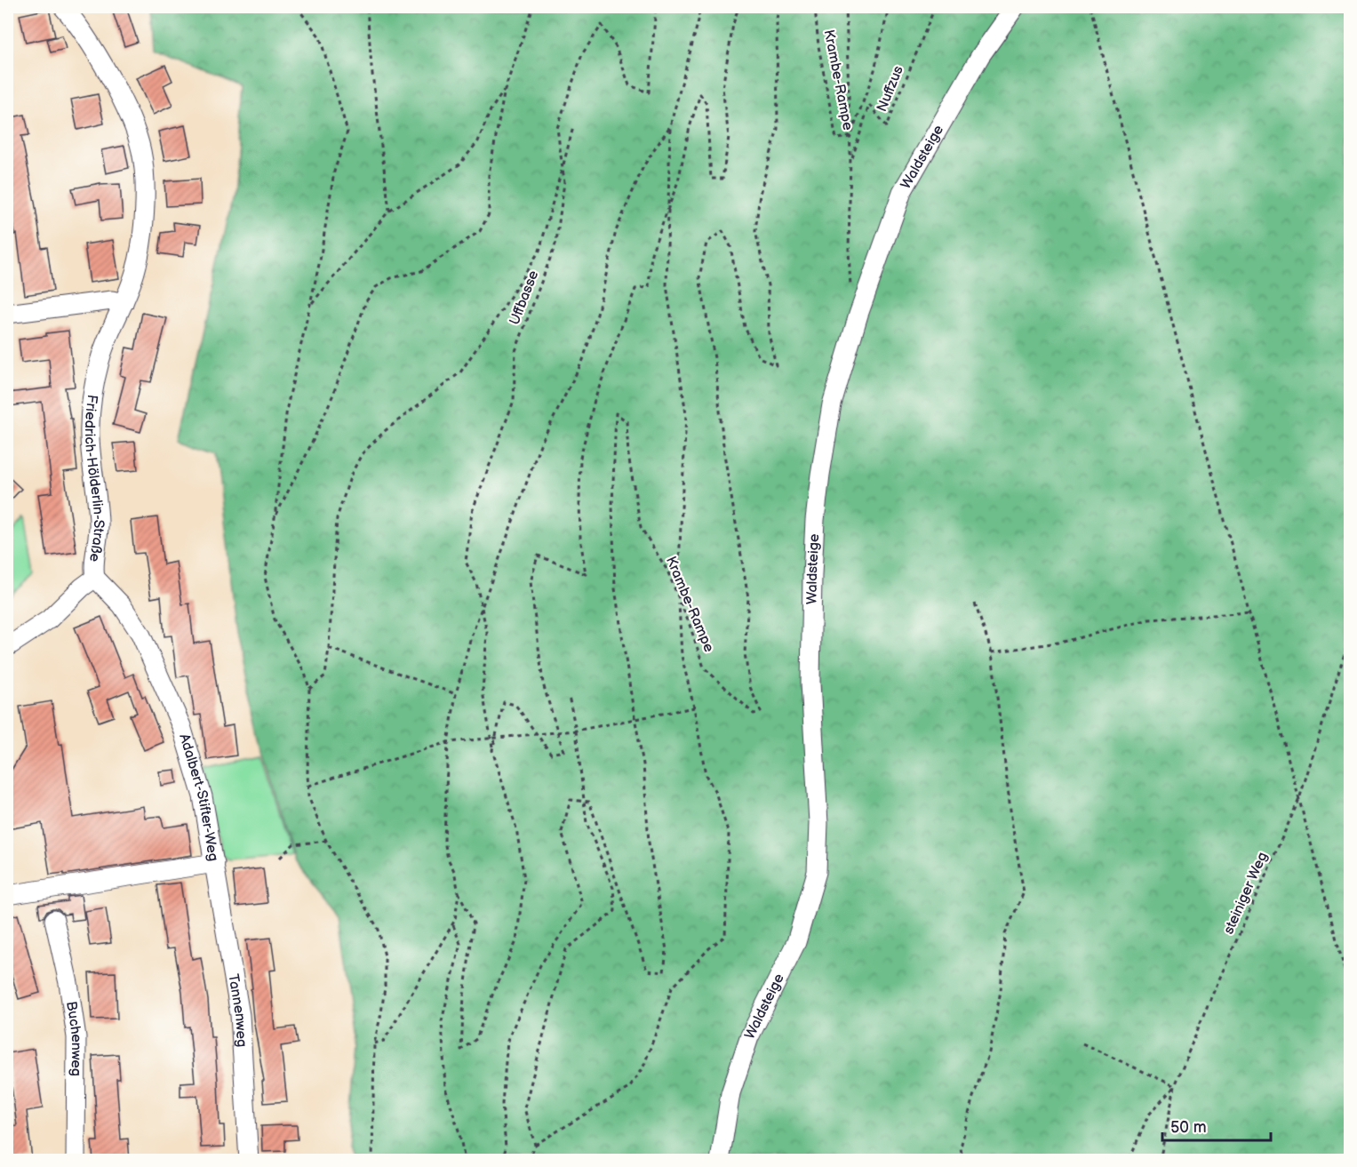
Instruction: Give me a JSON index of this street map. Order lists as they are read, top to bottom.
{
  "streets": {
    "street": [
      "Waldsteige",
      "Friedrich-Hölderlin-Straße",
      "Adalbert-Stifter-Weg",
      "Tannenweg",
      "Buchenweg"
    ],
    "path": [
      "Krambe-Rampe",
      "Nuffzus",
      "Uffbasse",
      "steiniger Weg"
    ]
  },
  "crossings": [
    ["Friedrich-Hölderlin-Straße", "Adalbert-Stifter-Weg"],
    ["Adalbert-Stifter-Weg", "Tannenweg"]
  ],
  "scale_bar": "50 m"
}
